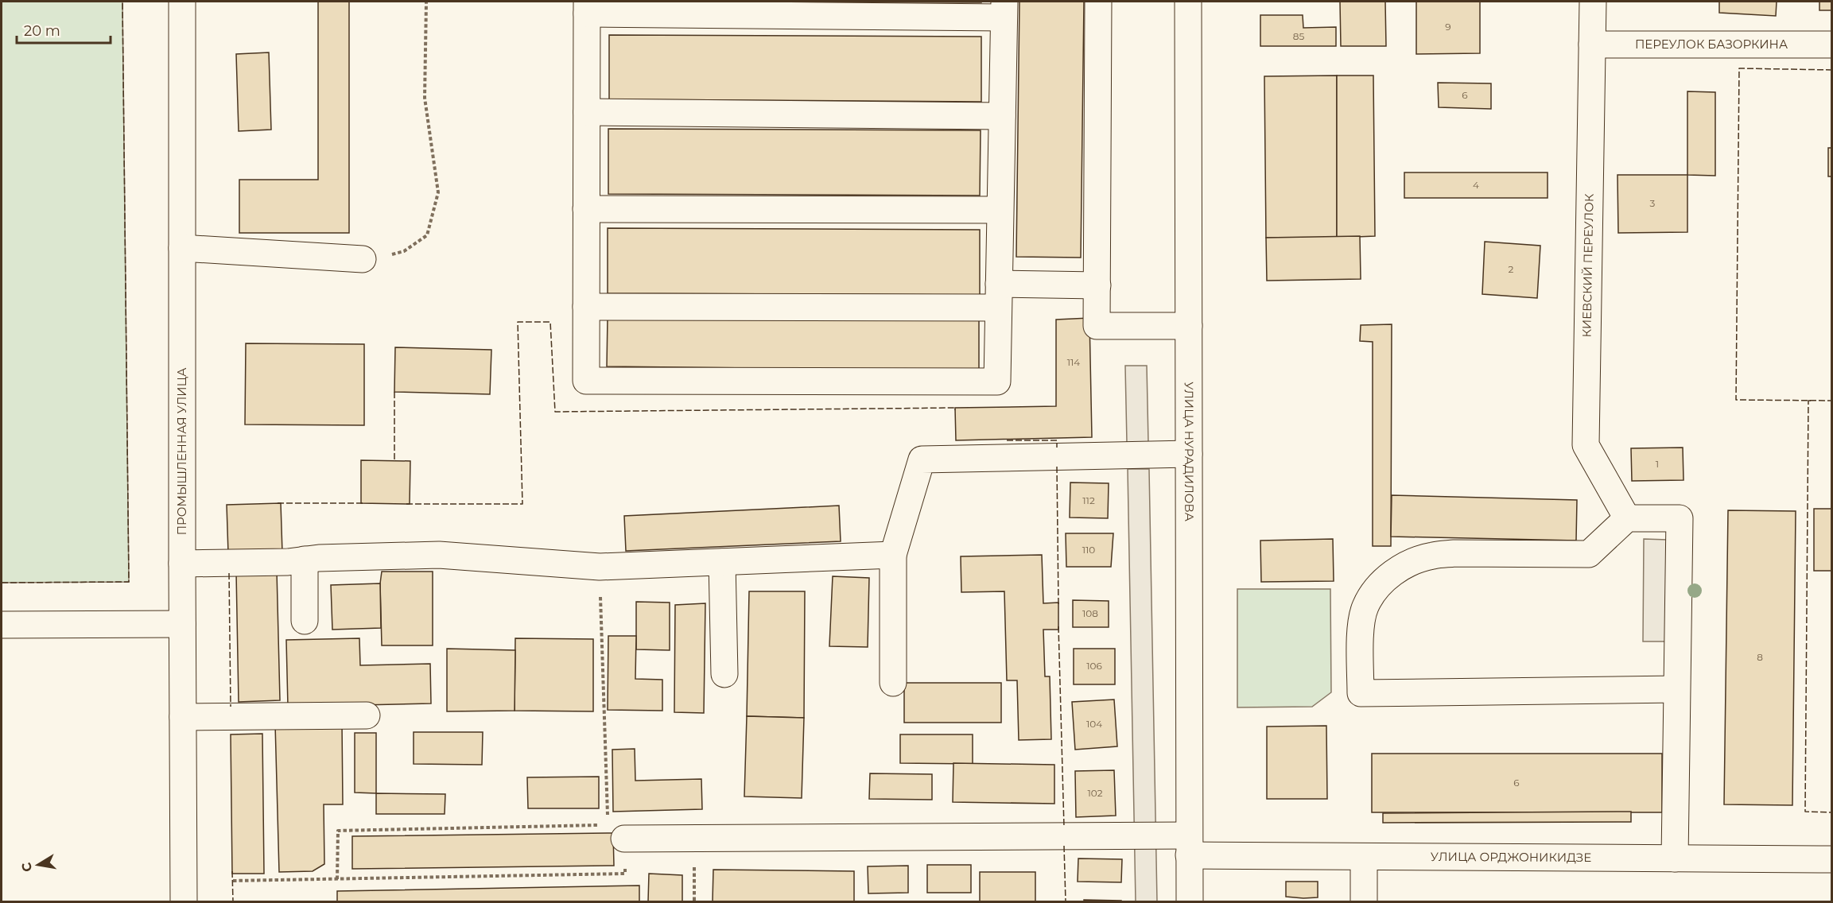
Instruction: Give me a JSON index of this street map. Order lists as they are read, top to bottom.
{
  "streets": {
    "street": [
      "ПЕРЕУЛОК БАЗОРКИНА",
      "КИЕВСКИЙ ПЕРЕУЛОК",
      "ПРОМЫШЛЕННАЯ УЛИЦА",
      "УЛИЦА НУРАДИЛОВА",
      "УЛИЦА ОРДЖОНИКИДЗЕ"
    ]
  },
  "crossings": [
    ["ПЕРЕУЛОК БАЗОРКИНА", "КИЕВСКИЙ ПЕРЕУЛОК"],
    ["УЛИЦА НУРАДИЛОВА", "УЛИЦА ОРДЖОНИКИДЗЕ"]
  ],
  "house_numbers": [
    "9",
    "85",
    "6",
    "4",
    "3",
    "2",
    "114",
    "1",
    "112",
    "110",
    "108",
    "8",
    "106",
    "104",
    "6",
    "102"
  ],
  "scale_bar": "20 m",
  "north": "left"
}
